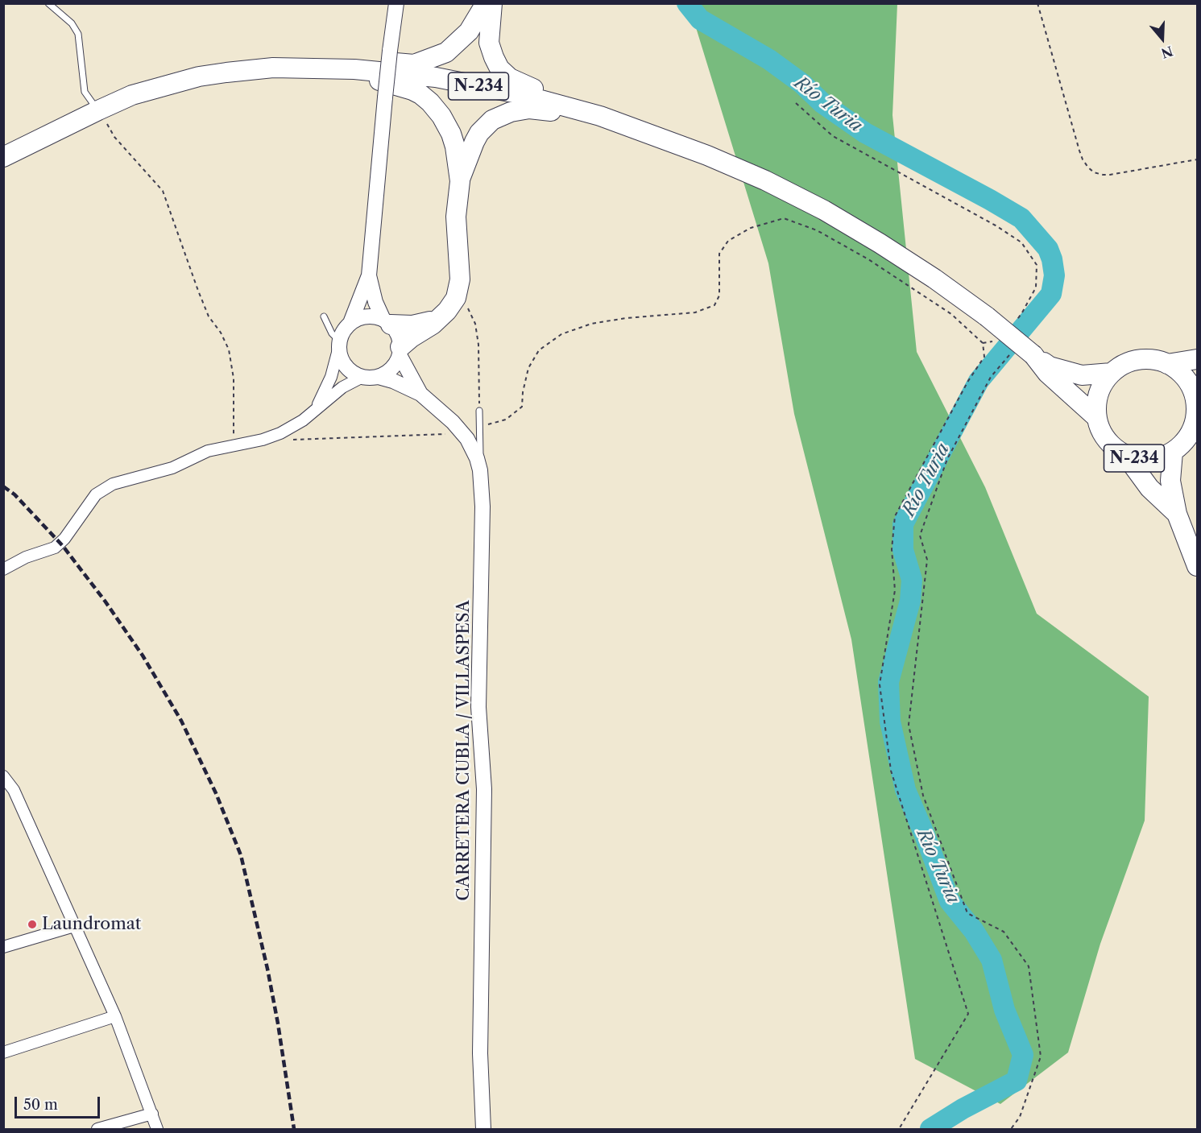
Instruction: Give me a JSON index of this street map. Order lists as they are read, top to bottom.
{
  "streets": {
    "highway": ["N-234"],
    "street": ["CARRETERA CUBLA / VILLASPESA"]
  },
  "water": ["Río Turia"],
  "places": ["Laundromat"],
  "scale_bar": "50 m",
  "north": "bottom"
}
